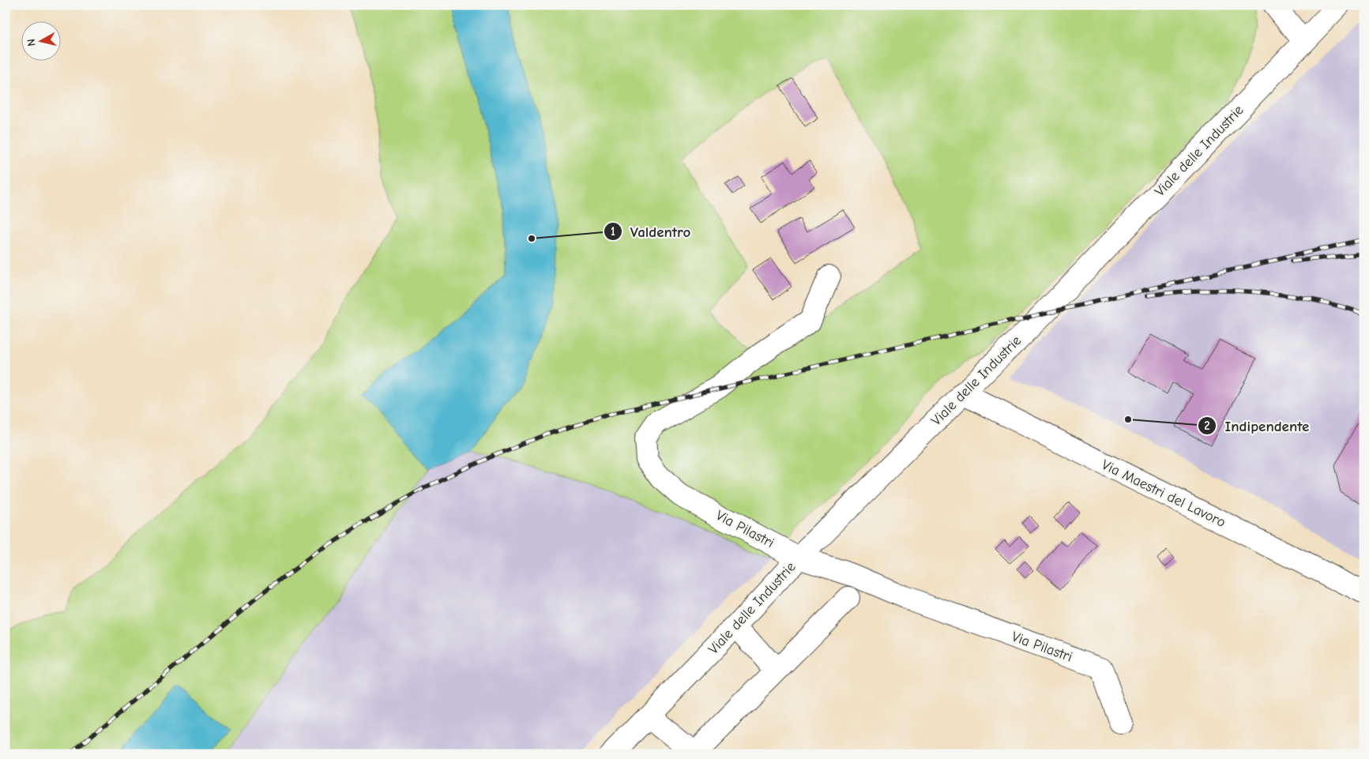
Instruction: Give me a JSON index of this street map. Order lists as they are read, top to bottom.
{
  "streets": {
    "street": ["Viale delle Industrie", "Via Maestri del Lavoro", "Via Pilastri"]
  },
  "crossings": [
    ["Viale delle Industrie", "Via Maestri del Lavoro"],
    ["Viale delle Industrie", "Via Pilastri"]
  ],
  "places": ["Valdentro", "Indipendente"],
  "north": "left"
}
